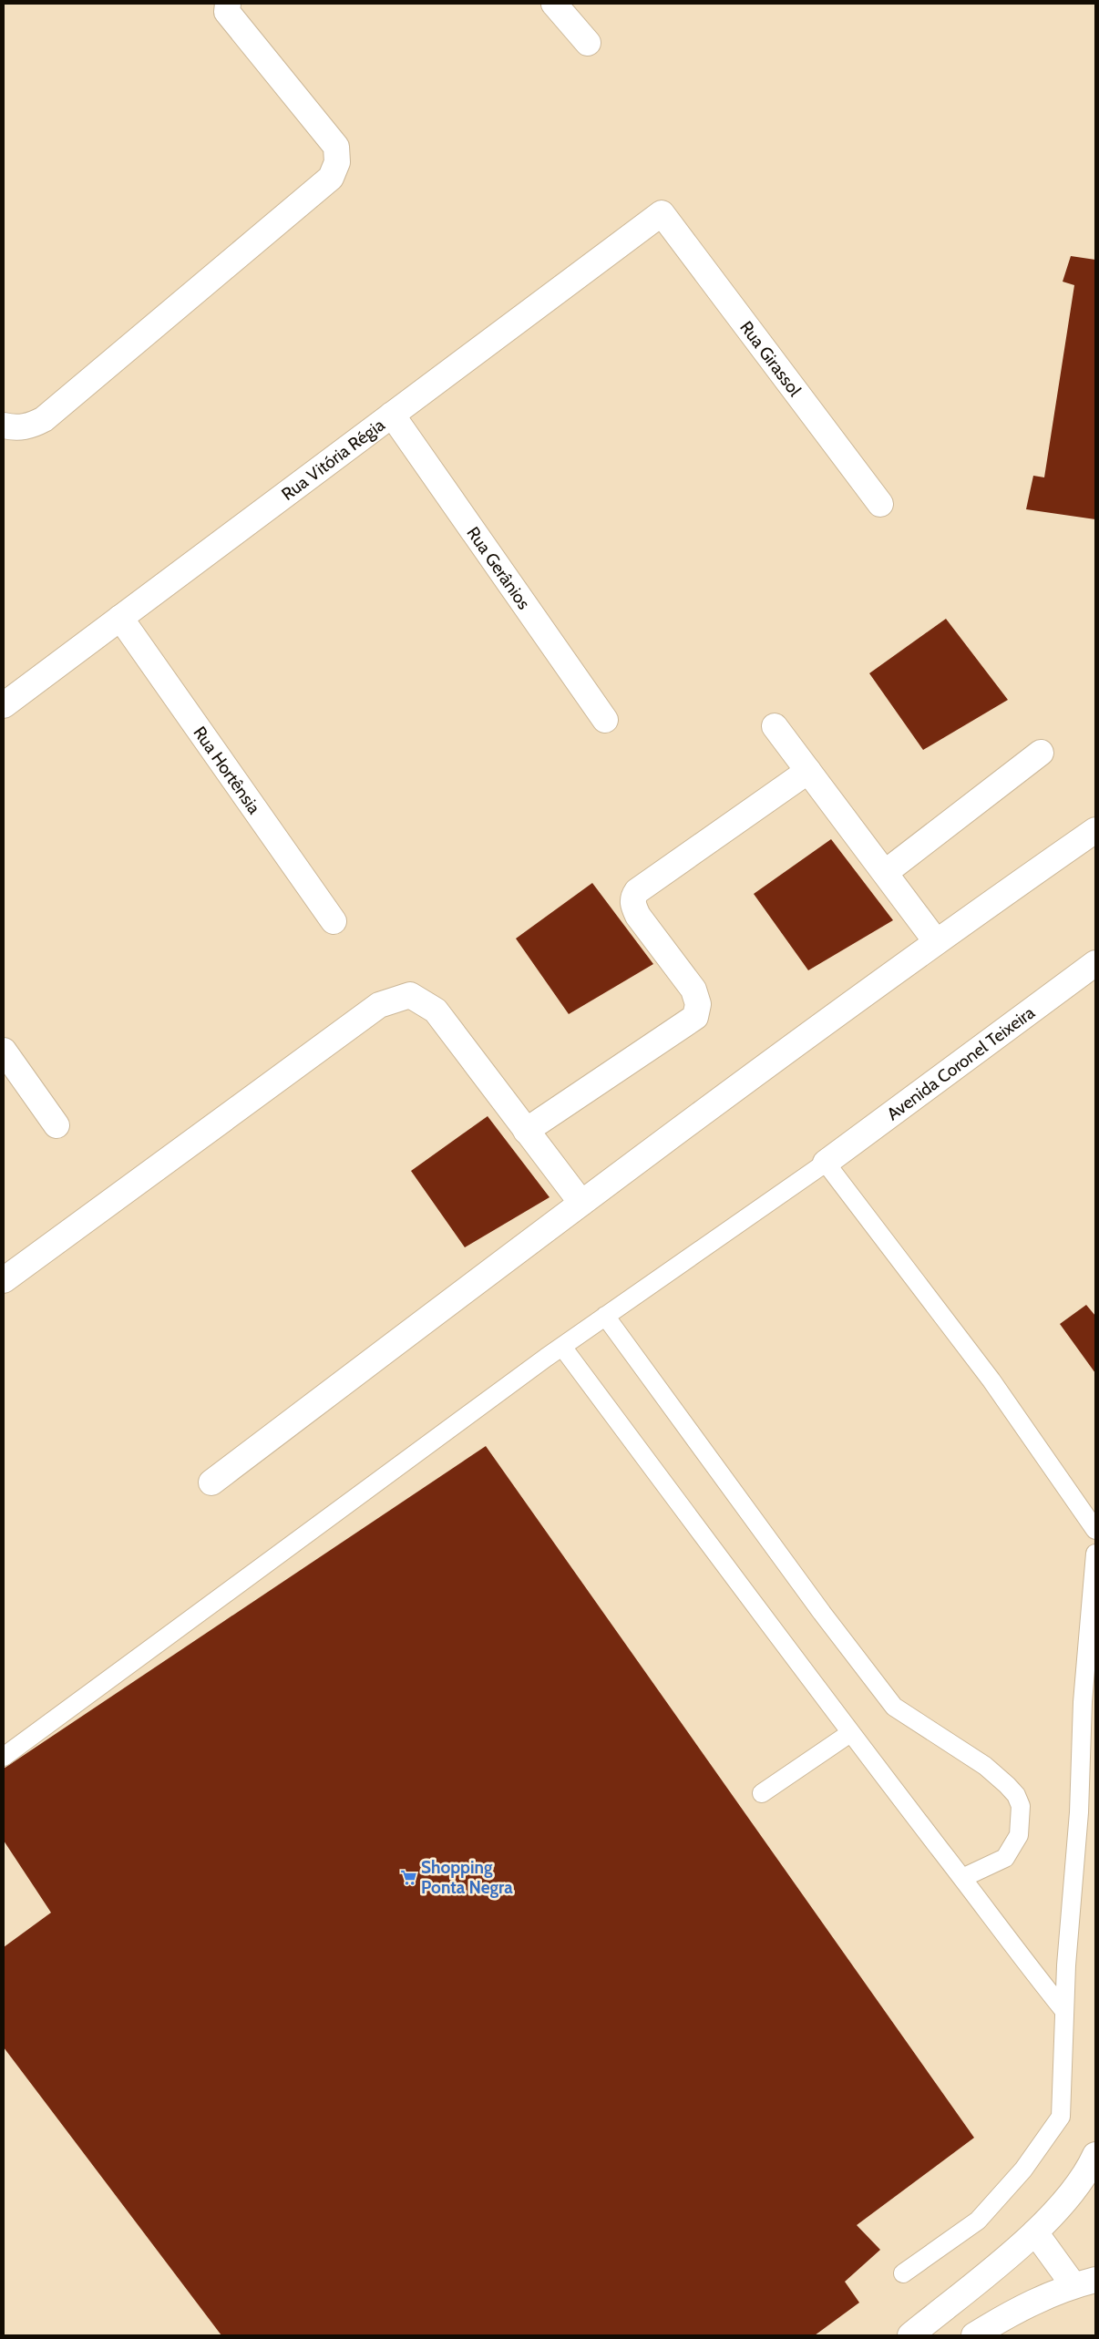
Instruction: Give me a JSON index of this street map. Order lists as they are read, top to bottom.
{
  "streets": {
    "street": [
      "Rua Girassol",
      "Rua Vitória Régia",
      "Rua Gerânios",
      "Rua Hortênsia",
      "Avenida Coronel Teixeira"
    ]
  },
  "crossings": [
    ["Rua Girassol", "Rua Vitória Régia"],
    ["Rua Vitória Régia", "Rua Gerânios"],
    ["Rua Vitória Régia", "Rua Hortênsia"]
  ],
  "places": {
    "supermarket": ["Shopping Ponta Negra"]
  }
}
